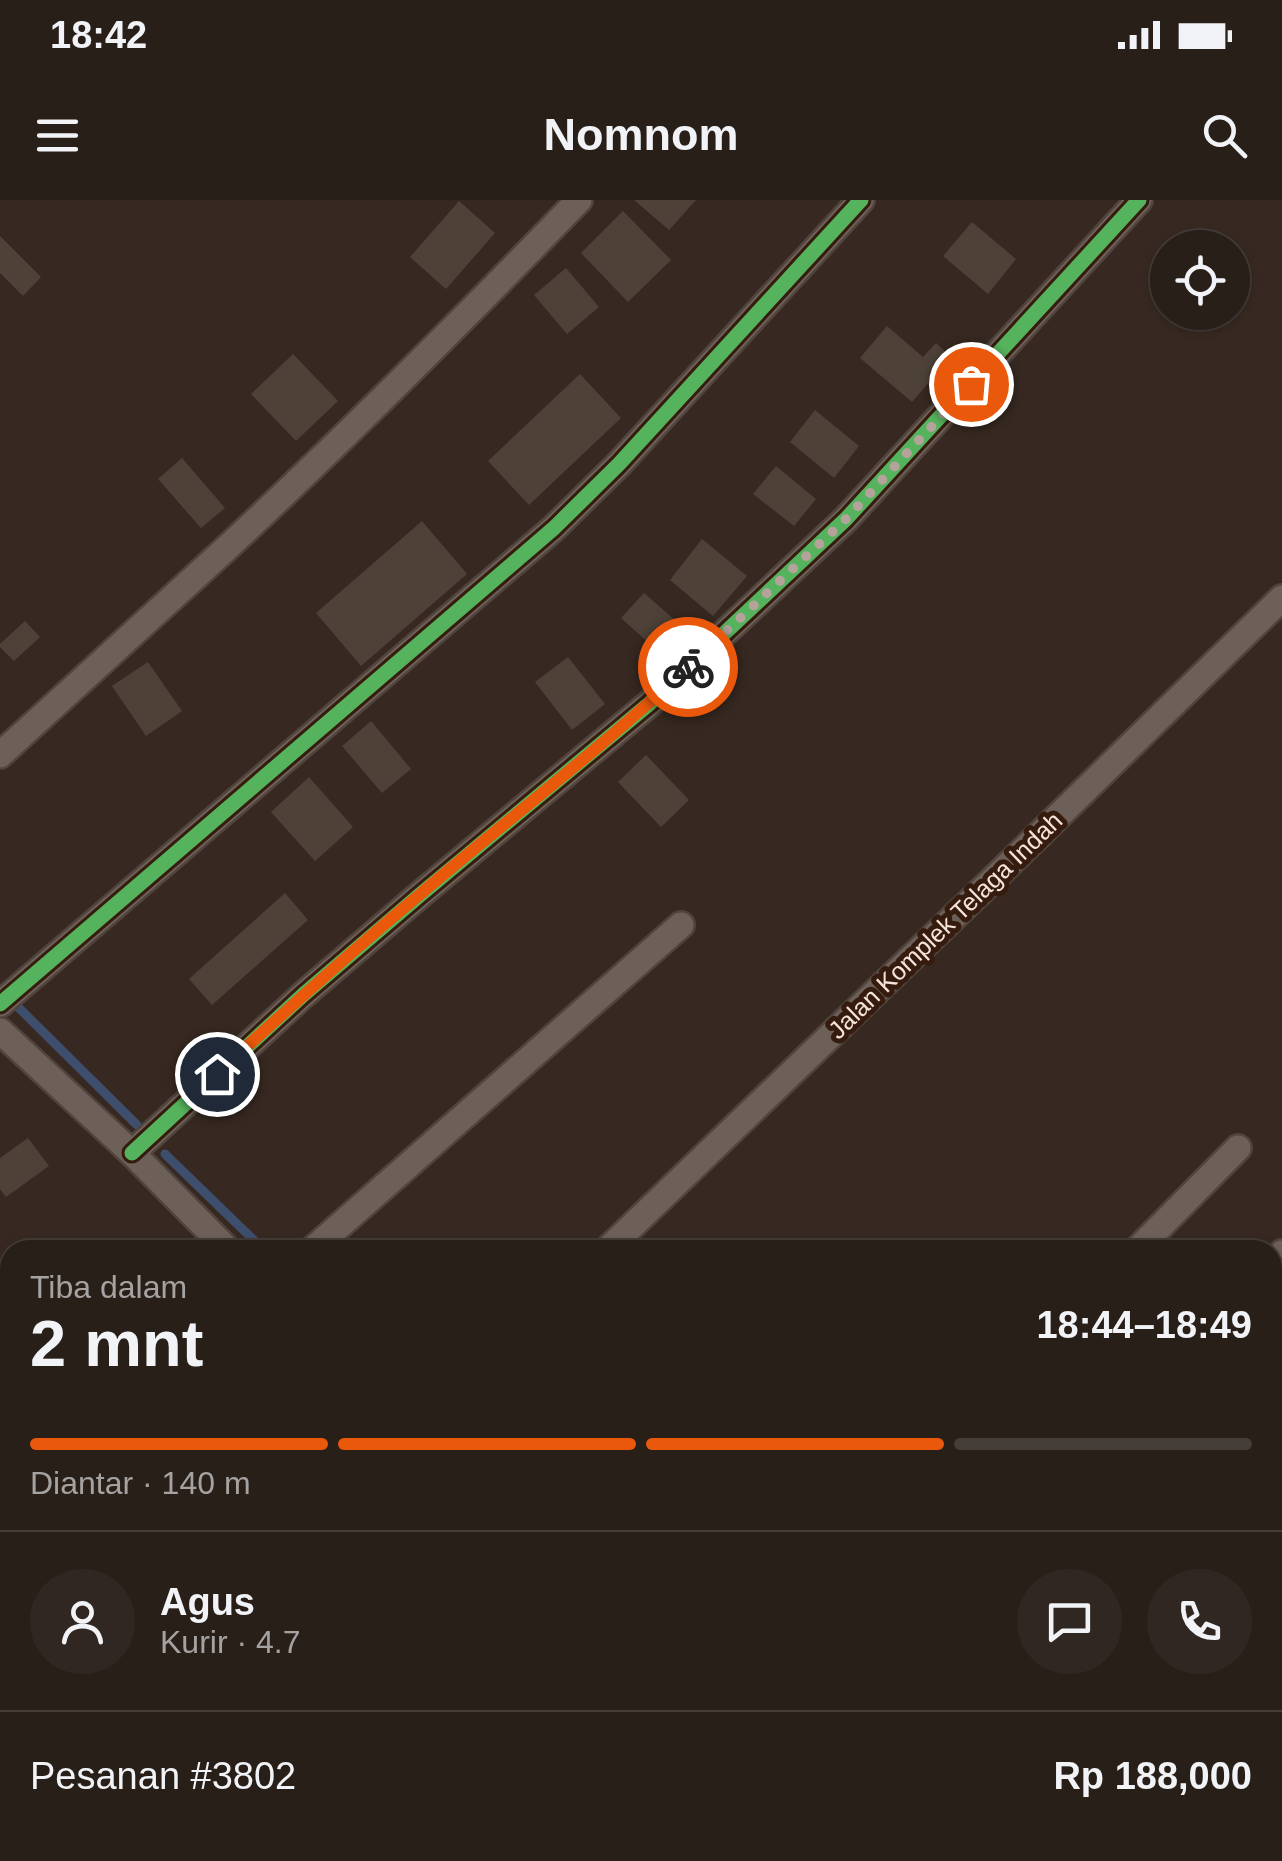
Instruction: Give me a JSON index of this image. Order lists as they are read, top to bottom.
{
  "streets": {
    "street": ["Jalan Komplek Telaga Indah"]
  },
  "page": {
    "status": "18:42",
    "header": "Nomnom",
    "heading": ["2 mnt", "Tiba dalam", "18:44–18:49"],
    "panel": [
      "Agus",
      "Kurir · 4.7",
      "Pesanan #3802",
      "Rp 188,000"
    ],
    "bar": "Diantar · 140 m"
  }
}
